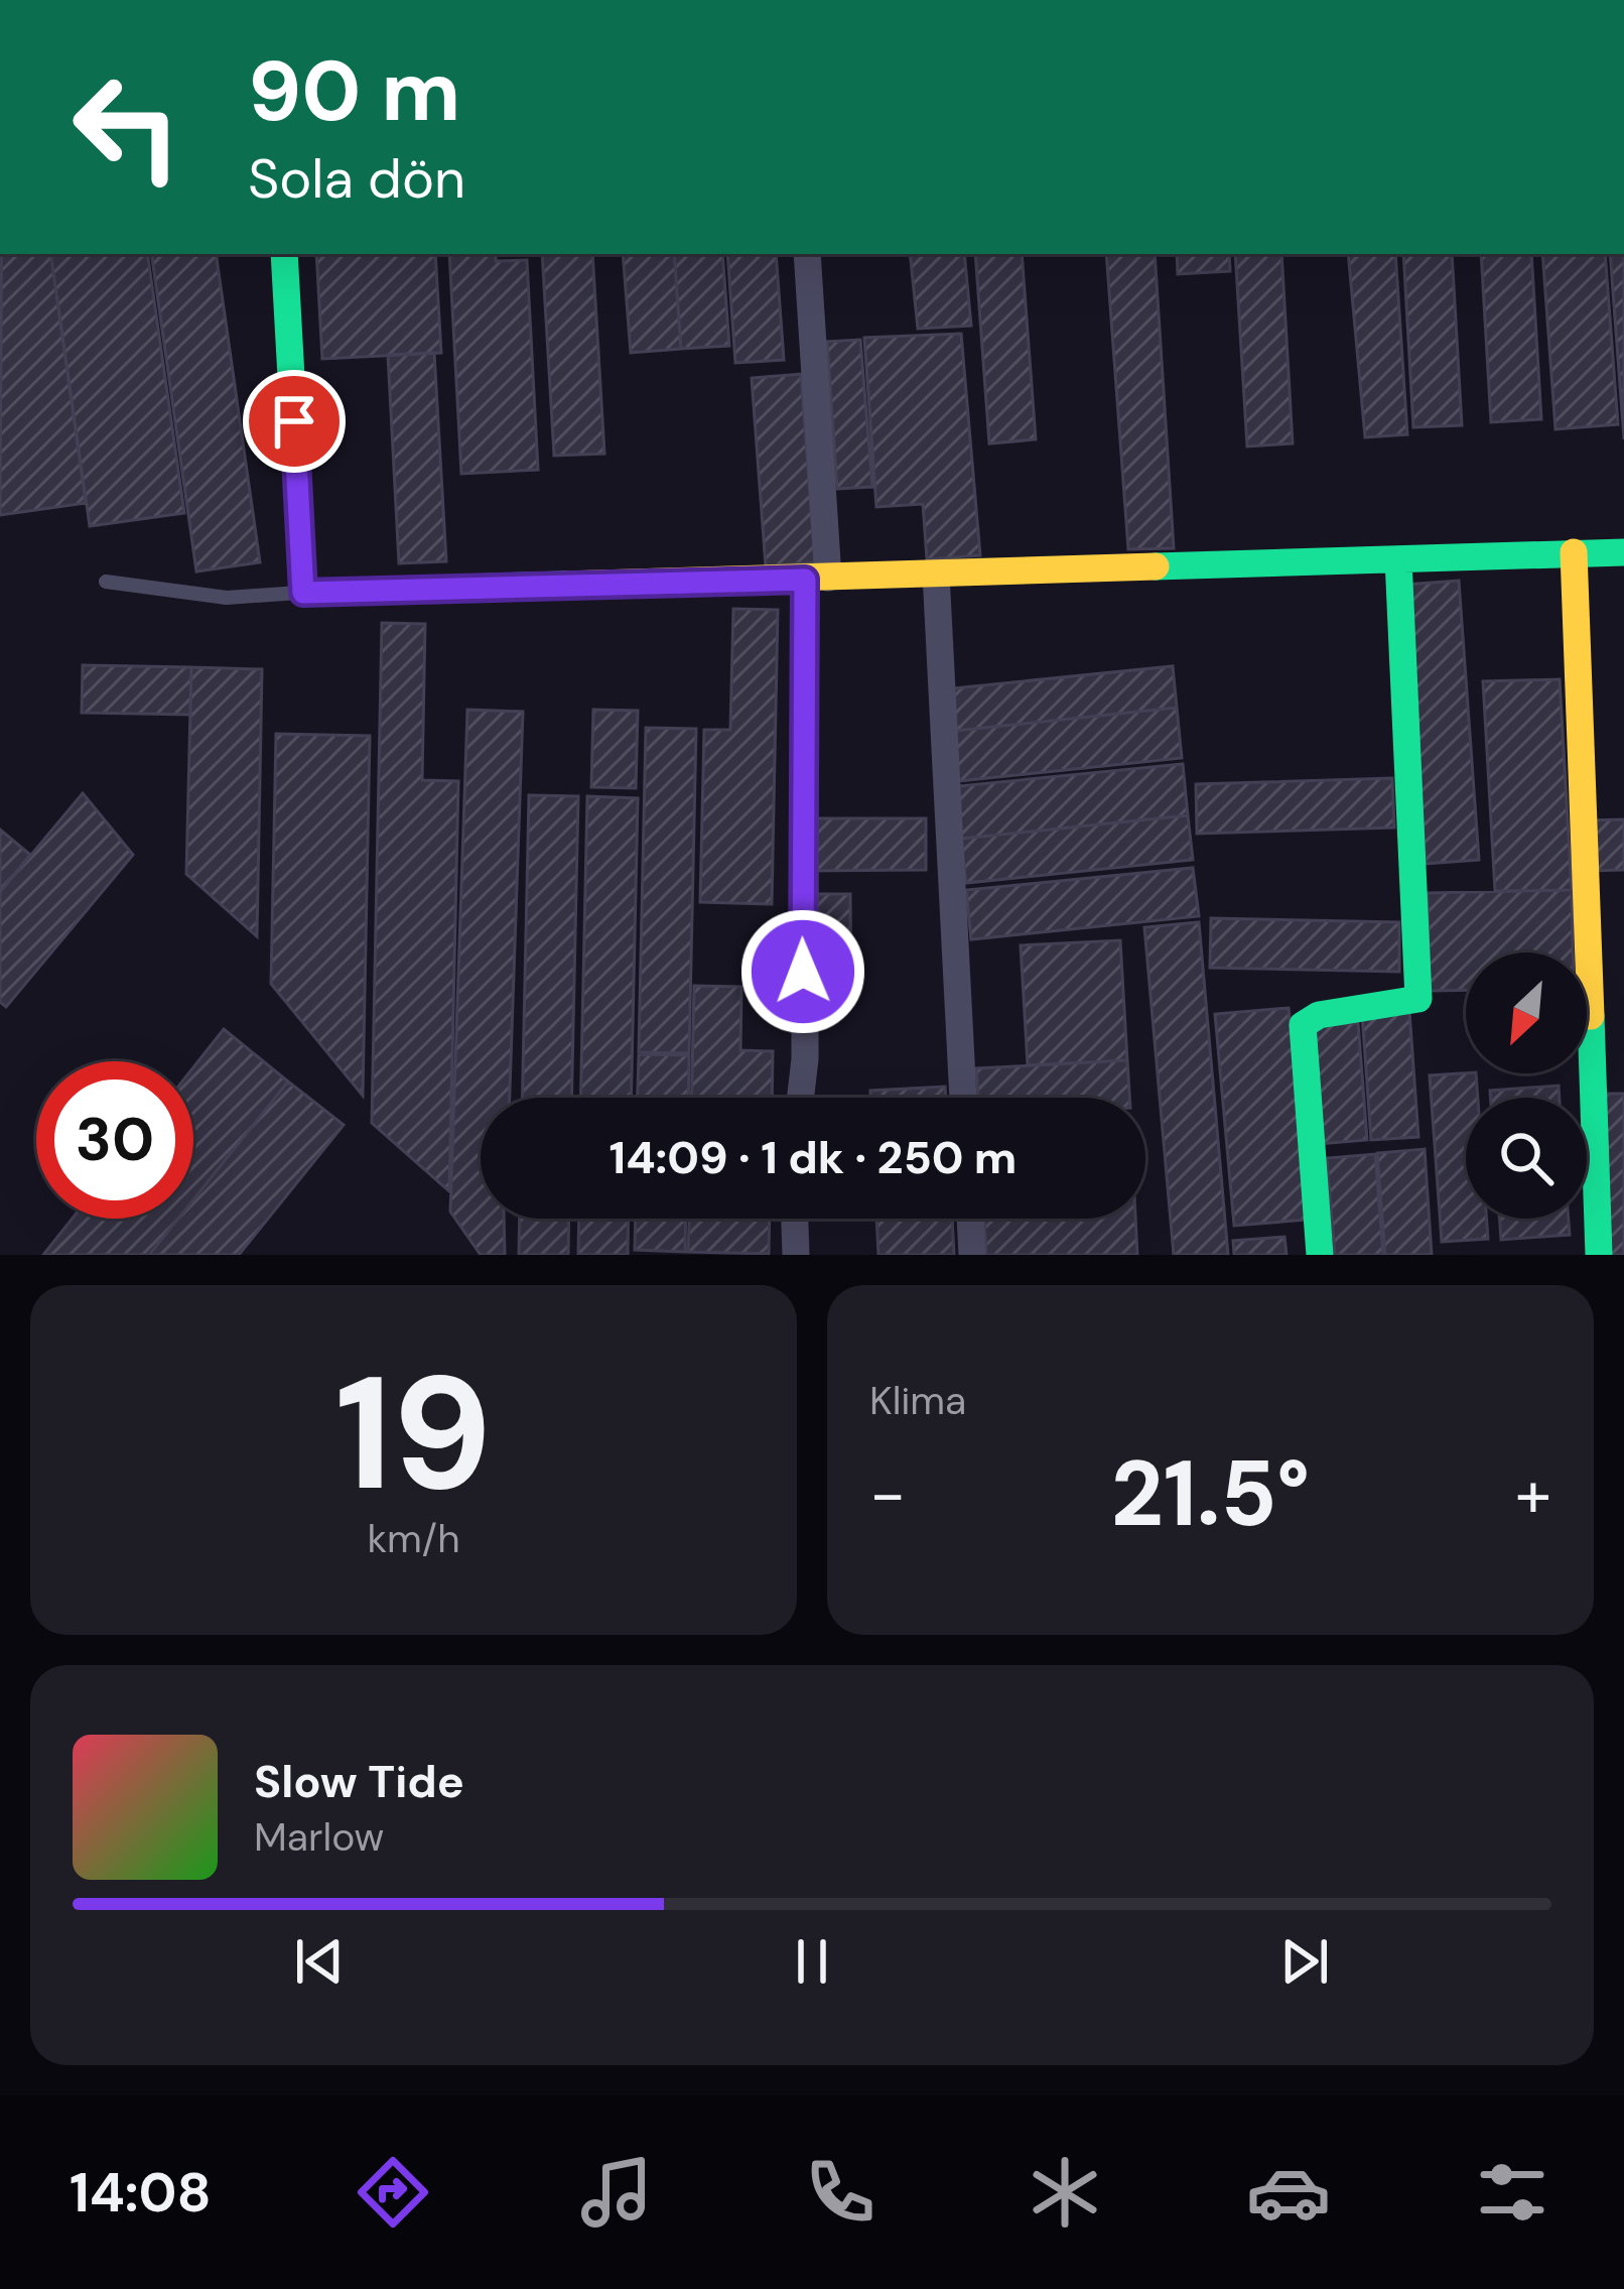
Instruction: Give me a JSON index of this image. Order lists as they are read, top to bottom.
{
  "north": "bottom left",
  "page": {
    "turn": ["90 m", "Sola dön"],
    "limit": "30",
    "trip": "14:09 · 1 dk · 250 m",
    "tile": [
      ["19", "km/h"],
      "Klima"
    ],
    "heat": ["−", "21.5°", "+"],
    "song": ["Slow Tide", "Marlow"],
    "tabs": "14:08"
  }
}
